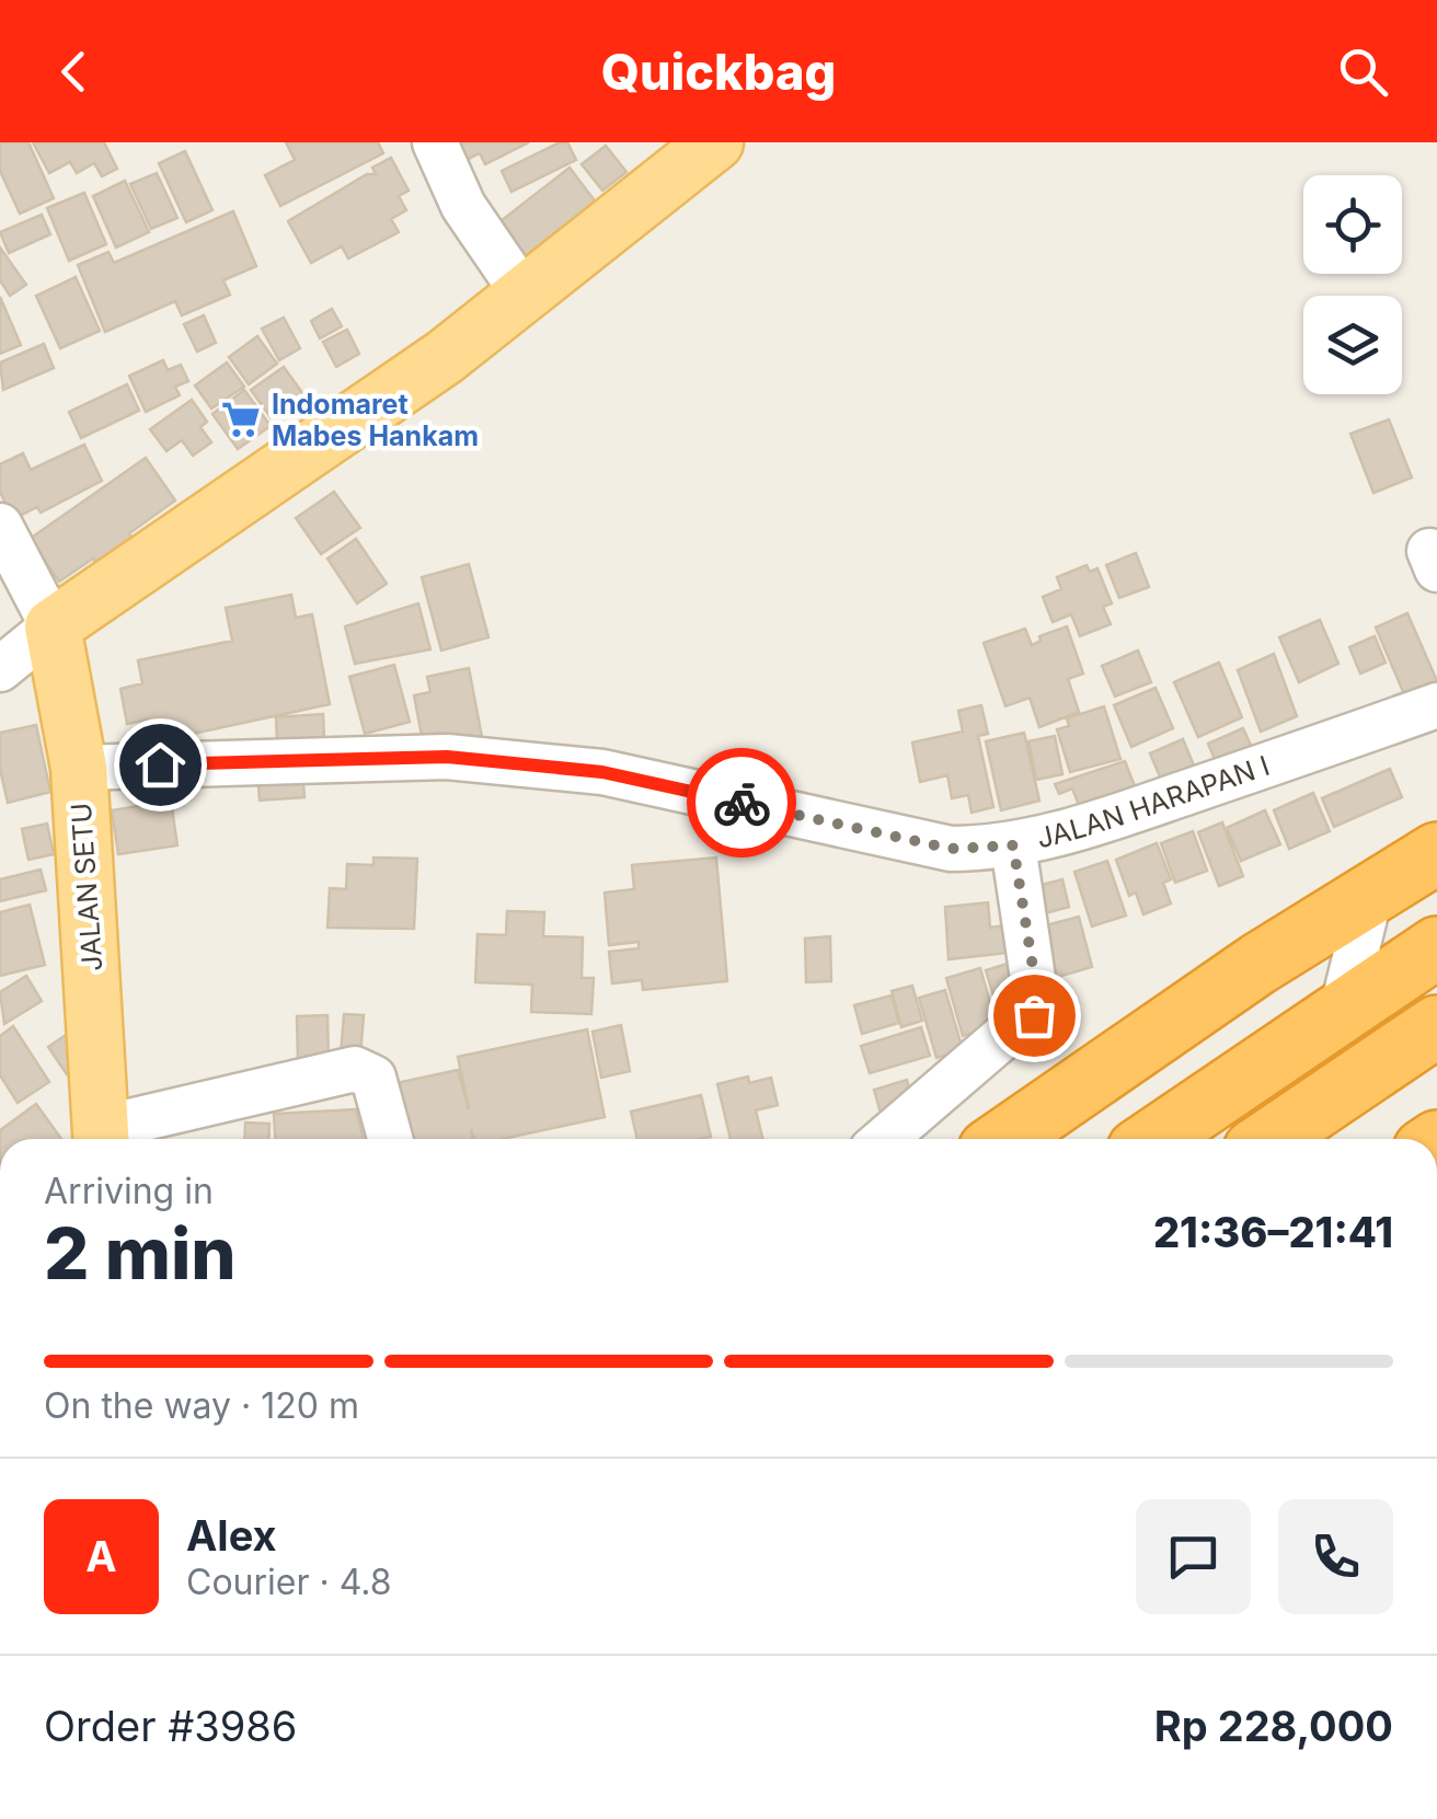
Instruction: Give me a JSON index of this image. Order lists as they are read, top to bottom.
{
  "streets": {
    "main road": ["JALAN SETU"],
    "street": ["JALAN HARAPAN I"]
  },
  "crossings": [
    ["JALAN HARAPAN I", "JALAN SETU"]
  ],
  "places": {
    "supermarket": ["Indomaret Mabes Hankam"]
  },
  "page": {
    "header": "Quickbag",
    "heading": ["2 min", "Arriving in", "21:36–21:41"],
    "panel": [
      "Alex",
      "Courier · 4.8",
      "Order #3986",
      "Rp 228,000"
    ],
    "bar": "On the way · 120 m",
    "round": "A"
  }
}
